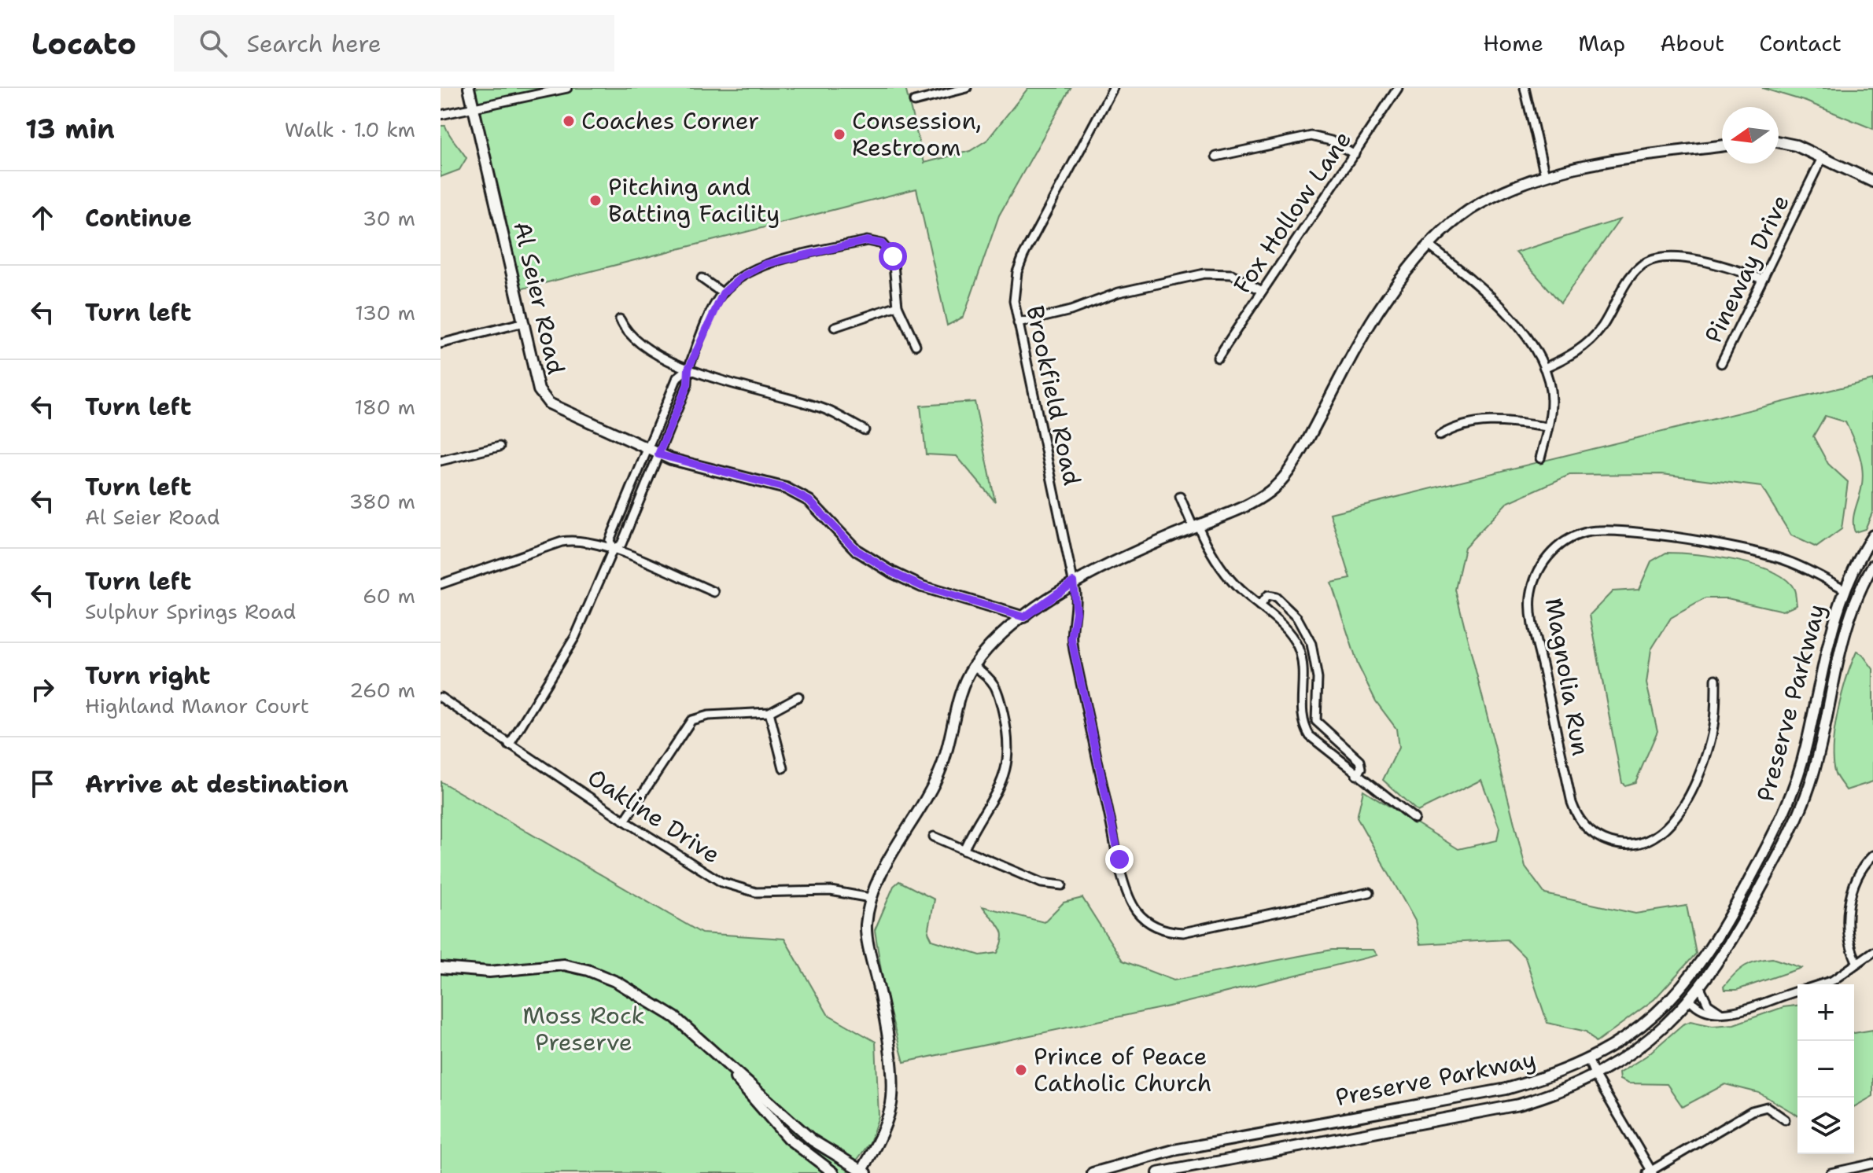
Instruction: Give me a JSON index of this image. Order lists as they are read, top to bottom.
{
  "streets": {
    "street": [
      "Fox Hollow Lane",
      "Pineway Drive",
      "Al Seier Road",
      "Brookfield Road",
      "Magnolia Run",
      "Preserve Parkway",
      "Oakline Drive"
    ]
  },
  "crossings": [
    ["Magnolia Run", "Preserve Parkway"]
  ],
  "parks": ["Moss Rock Preserve"],
  "places": [
    "Coaches Corner",
    "Consession, Restroom",
    "Pitching and Batting Facility",
    "Prince of Peace Catholic Church"
  ],
  "north": "left",
  "page": {
    "header": "Locato",
    "search": "Search here",
    "nav": [
      "Home",
      "Map",
      "About",
      "Contact"
    ],
    "heading": ["13 min", "Walk · 1.0 km"],
    "list": [
      ["Continue", "30 m"],
      ["Turn left", "130 m"],
      ["Turn left", "180 m"],
      ["Turn left", "Al Seier Road", "380 m"],
      ["Turn left", "Sulphur Springs Road", "60 m"],
      ["Turn right", "Highland Manor Court", "260 m"],
      "Arrive at destination"
    ],
    "map_buttons": ["+", "−"]
  }
}
